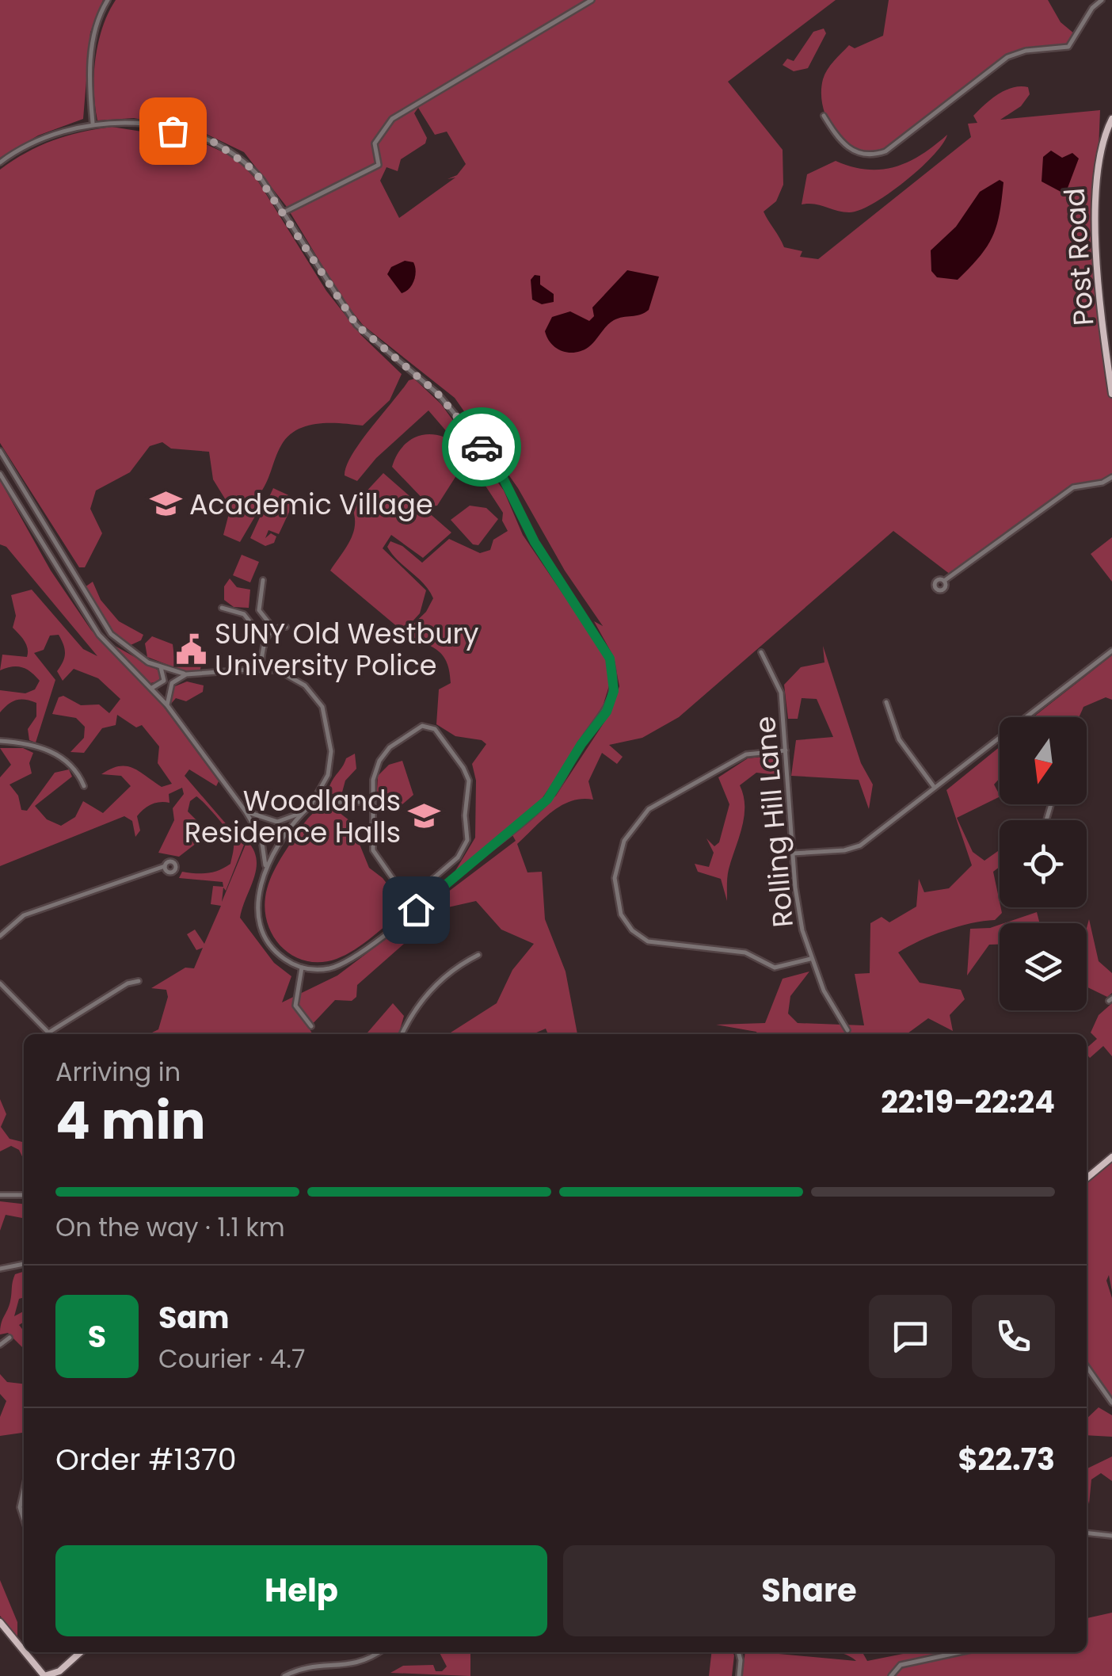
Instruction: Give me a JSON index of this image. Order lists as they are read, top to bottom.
{
  "streets": {
    "main road": ["Post Road"],
    "street": ["Rolling Hill Lane"]
  },
  "places": {
    "school or university": ["Academic Village", "Woodlands Residence Halls"],
    "public building": ["SUNY Old Westbury University Police"]
  },
  "north": "bottom",
  "page": {
    "heading": ["4 min", "Arriving in", "22:19–22:24"],
    "panel": [
      "Sam",
      "Courier · 4.7",
      "Order #1370",
      "$22.73"
    ],
    "bar": "On the way · 1.1 km",
    "round": "S",
    "buttons": ["Help", "Share"]
  }
}
